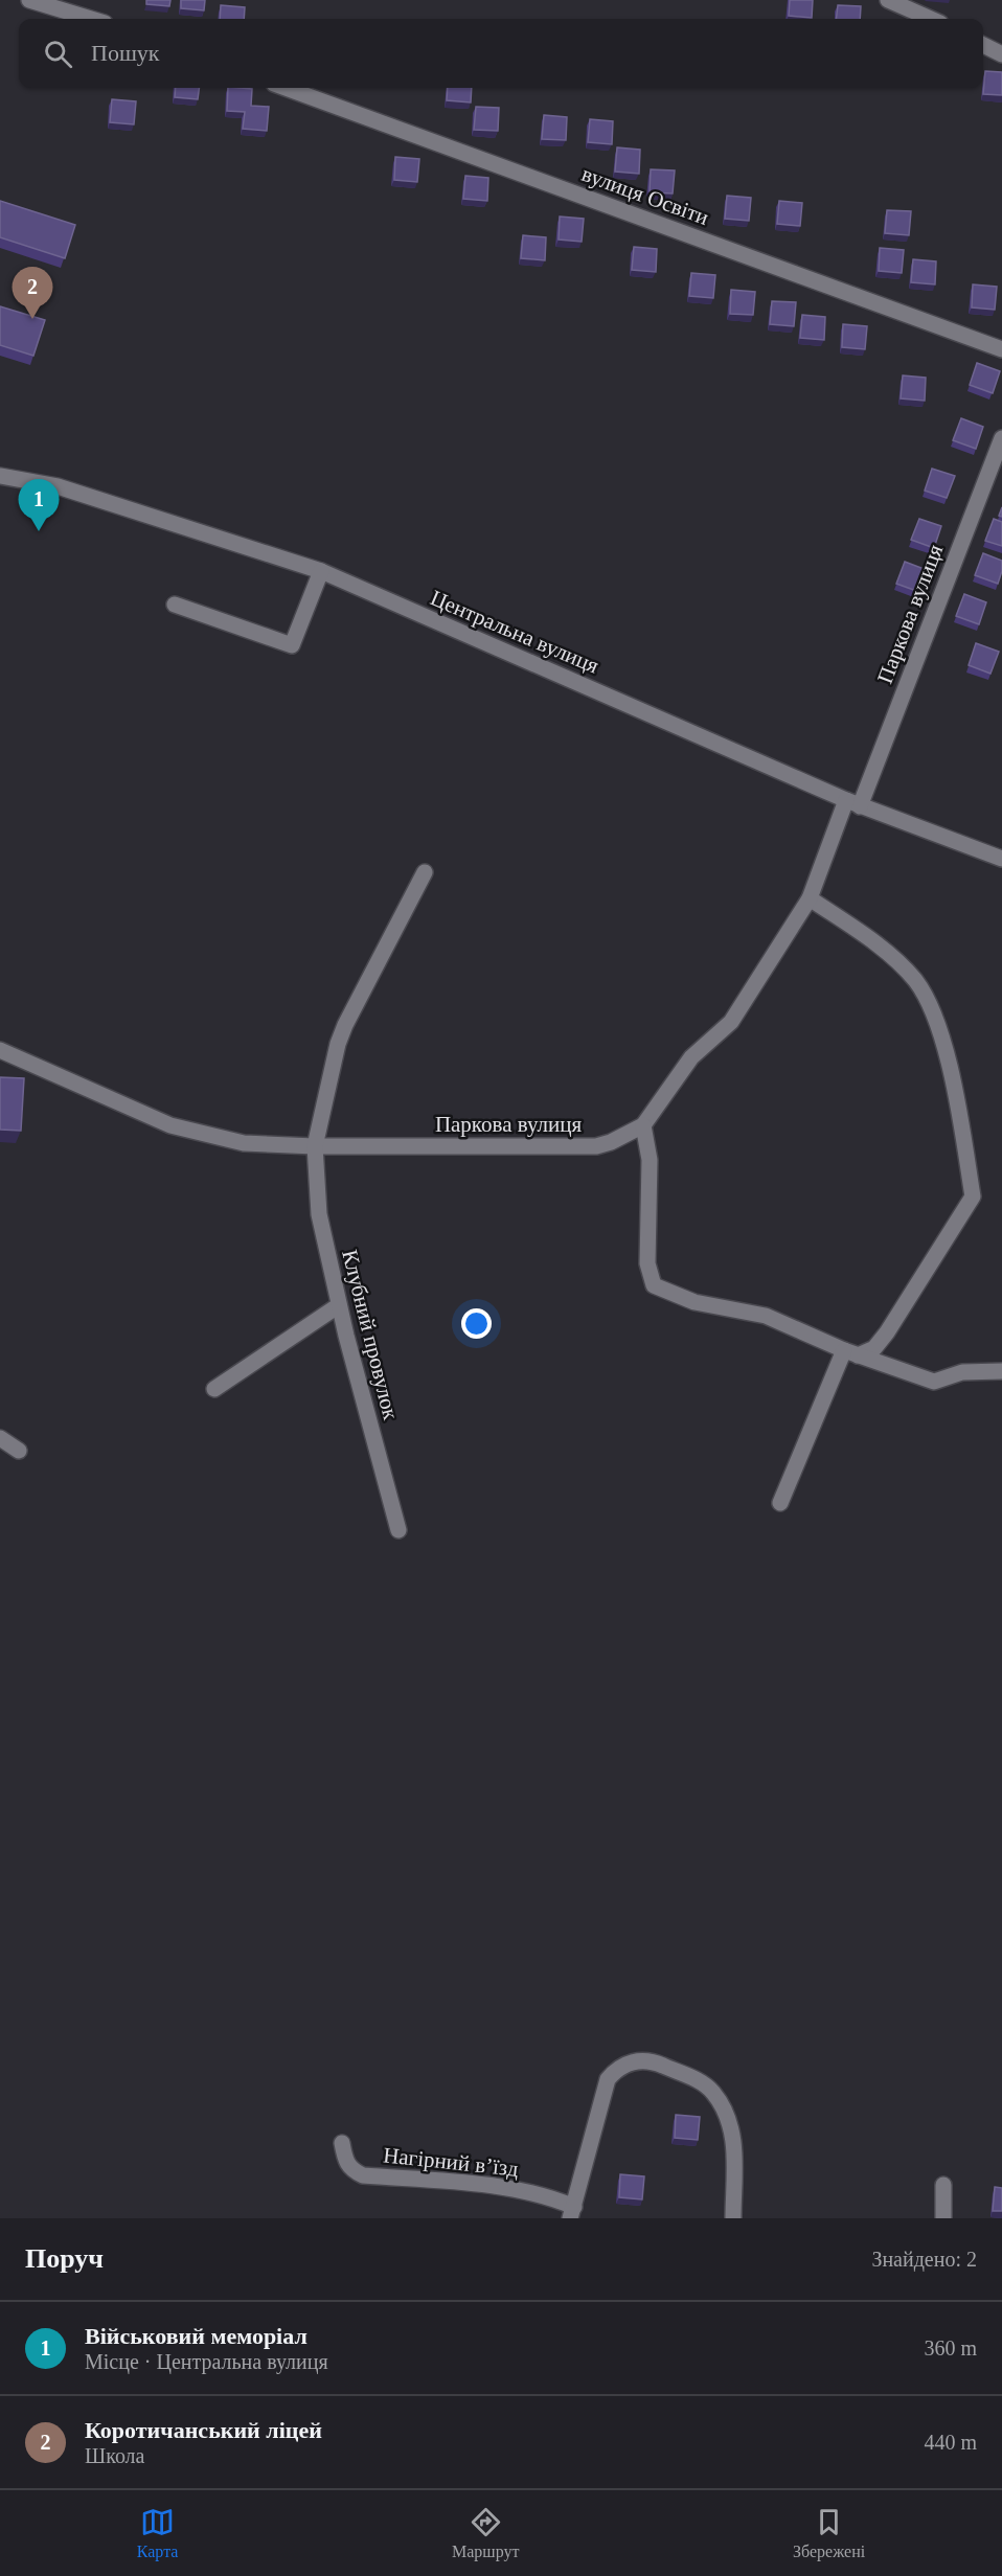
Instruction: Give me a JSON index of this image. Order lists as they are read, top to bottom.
{
  "streets": {
    "street": [
      "вулиця Освіти",
      "Паркова вулиця",
      "Центральна вулиця",
      "Клубний провулок",
      "Нагірний в’їзд"
    ]
  },
  "crossings": [
    ["Паркова вулиця", "Центральна вулиця"],
    ["Паркова вулиця", "Клубний провулок"]
  ],
  "page": {
    "search": "Пошук",
    "pins": ["2", "1"],
    "heading": ["Поруч", "Знайдено: 2"],
    "list": [
      {
        "mark": "1",
        "name": "Військовий меморіал",
        "note": "Місце · Центральна вулиця",
        "value": "360 m"
      },
      {
        "mark": "2",
        "name": "Коротичанський ліцей",
        "note": "Школа",
        "value": "440 m"
      }
    ],
    "nav": ["Карта", "Маршрут", "Збережені"]
  }
}
